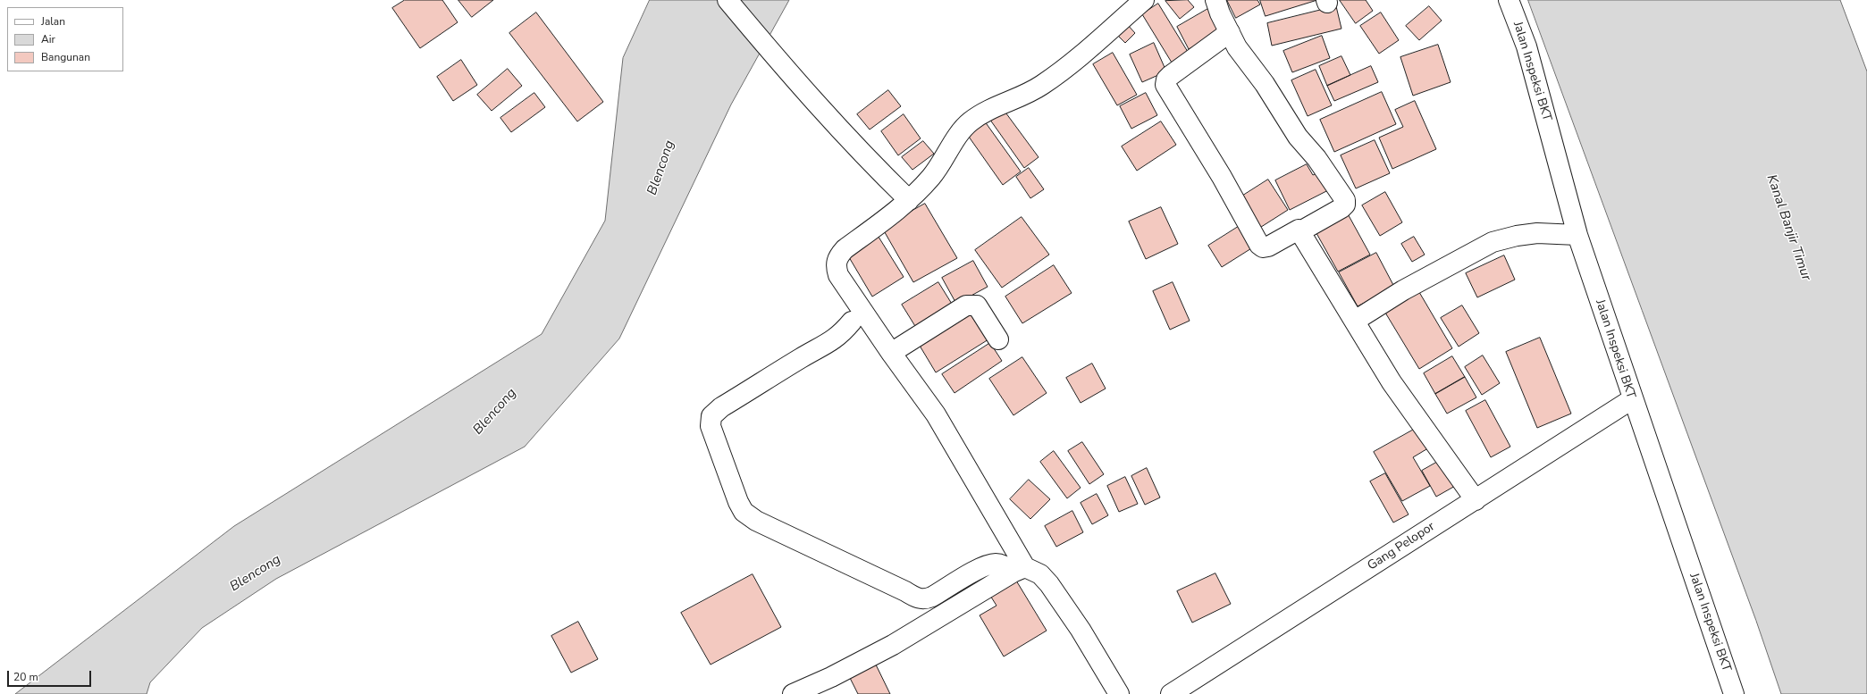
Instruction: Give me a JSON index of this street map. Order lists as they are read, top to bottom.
{
  "streets": {
    "street": ["Jalan Inspeksi BKT", "Gang Pelopor"]
  },
  "crossings": [
    ["Jalan Inspeksi BKT", "Gang Pelopor"]
  ],
  "water": ["Blencong", "Kanal Banjir Timur"],
  "legend": ["Jalan", "Air", "Bangunan"],
  "scale_bar": "20 m"
}
